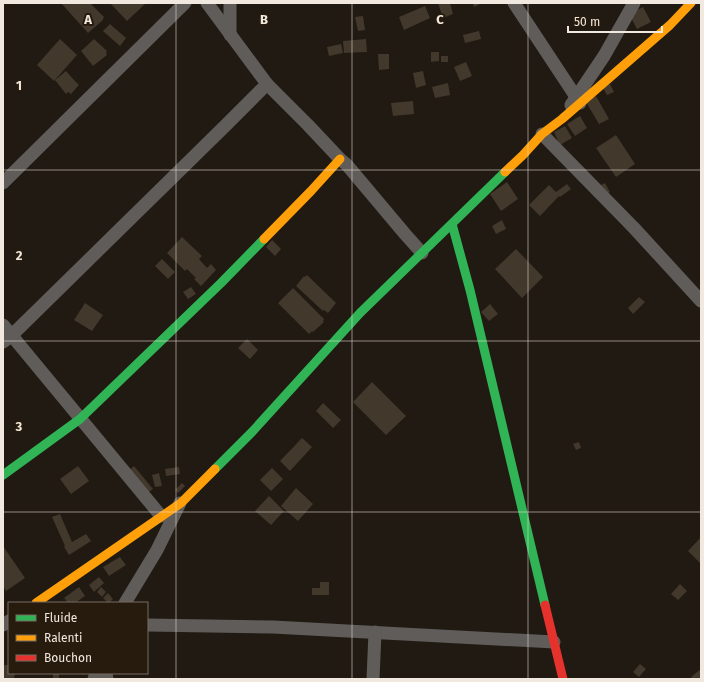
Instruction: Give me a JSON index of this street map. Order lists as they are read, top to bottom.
{
  "legend": ["Fluide", "Ralenti", "Bouchon"],
  "scale_bar": "50 m",
  "grid": {
    "columns": ["A", "B", "C"],
    "rows": ["1", "2", "3"]
  }
}
